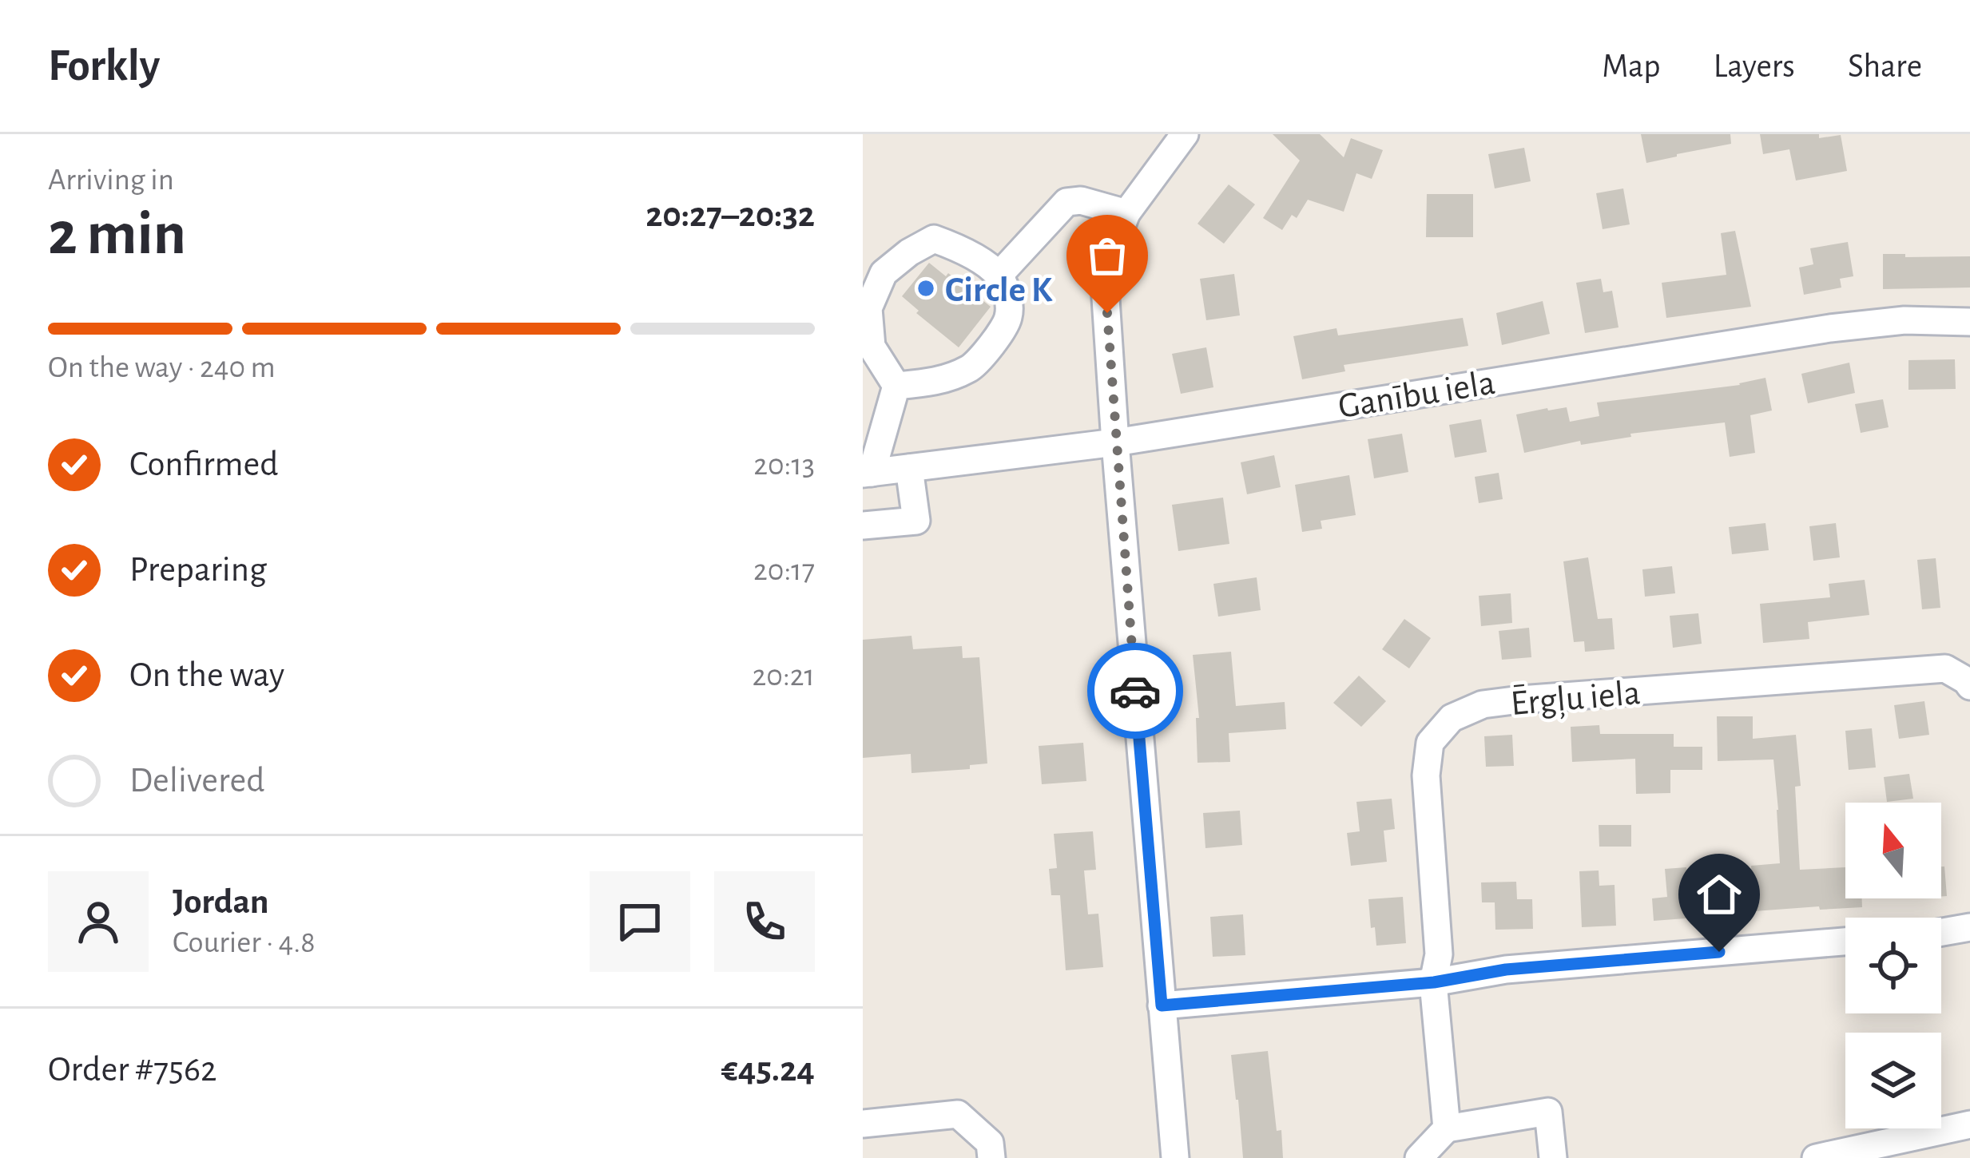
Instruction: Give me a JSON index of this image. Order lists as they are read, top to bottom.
{
  "streets": {
    "street": ["Ganību iela", "Ērgļu iela"]
  },
  "places": ["Circle K"],
  "north": "top",
  "page": {
    "header": "Forkly",
    "nav": ["Map", "Layers", "Share"],
    "heading": ["2 min", "Arriving in", "20:27–20:32"],
    "panel": [
      "Jordan",
      "Courier · 4.8",
      "Order #7562",
      "€45.24"
    ],
    "bar": "On the way · 240 m",
    "list": [
      ["Confirmed", "20:13"],
      ["Preparing", "20:17"],
      ["On the way", "20:21"],
      "Delivered"
    ]
  }
}
